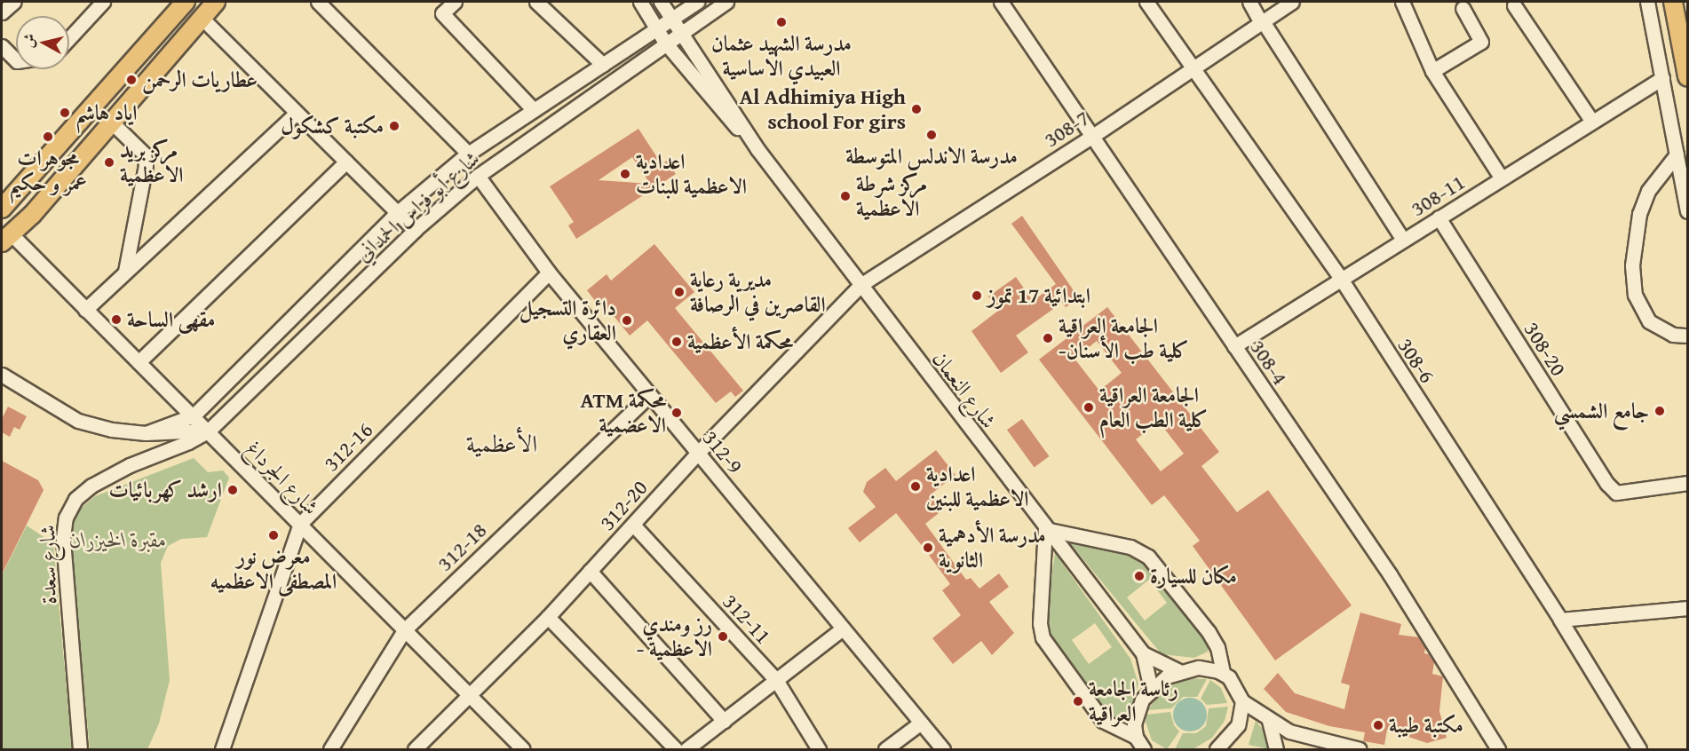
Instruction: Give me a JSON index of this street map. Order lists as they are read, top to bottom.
{
  "streets": {
    "street": [
      "308-7",
      "308-11",
      "شارع أبو فراس الحمداني",
      "308-20",
      "308-6",
      "308-4",
      "شارع النعمان",
      "312-16",
      "312-9",
      "شارع الجرداغ",
      "312-20",
      "312-18",
      "شارع سعدة",
      "312-11"
    ]
  },
  "crossings": [
    ["308-7", "308-6"],
    ["308-7", "308-4"],
    ["308-7", "شارع النعمان"],
    ["308-7", "312-20"],
    ["308-11", "308-20"],
    ["308-11", "308-6"],
    ["308-11", "308-4"],
    ["شارع أبو فراس الحمداني", "شارع النعمان"],
    ["شارع أبو فراس الحمداني", "312-9"],
    ["شارع أبو فراس الحمداني", "شارع الجرداغ"],
    ["شارع أبو فراس الحمداني", "شارع سعدة"],
    ["شارع النعمان", "312-20"],
    ["312-16", "312-9"],
    ["312-16", "شارع الجرداغ"],
    ["312-9", "312-20"],
    ["312-9", "312-18"],
    ["شارع الجرداغ", "312-20"],
    ["شارع الجرداغ", "312-18"],
    ["شارع الجرداغ", "شارع سعدة"],
    ["312-20", "312-11"]
  ],
  "districts": ["الأعظمية"],
  "parks": ["مقبرة الخيزران"],
  "places": [
    "مدرسة الشهيد عثمان العبيدي الاساسية",
    "عطاريات الرحمن",
    "Al Adhimiya High school For girs",
    "اياد هاشم",
    "مكتبة كشكول",
    "مدرسة الاندلس المتوسطة",
    "مجوهرات عمر و حكيم",
    "مركز بريد الاعظمية",
    "اعدادية الاعظمية للبنات",
    "مركز شرطة الاعظمية",
    "مديرية رعاية القاصرين في الرصافة",
    "ابتدائية 17 تموز",
    "مقهى الساحة",
    "دائرة التسجيل العقاري",
    "الجامعة العراقية -كلية طب الأسنان",
    "محكمة الأعظمية",
    "الجامعة العراقية كلية الطب العام",
    "جامع الشمسي",
    "ATM محكمة الاعضمية",
    "اعدادية الاعظمية للبنين",
    "ارشد كهربائيات",
    "معرض نور المصطفى الاعظميه",
    "مدرسة الأدهمية الثانوية",
    "مكان للسيارة",
    "رز ومندي - الاعظمية",
    "رئاسة الجامعة العراقية",
    "مكتبة طيبة"
  ],
  "north": "left"
}
